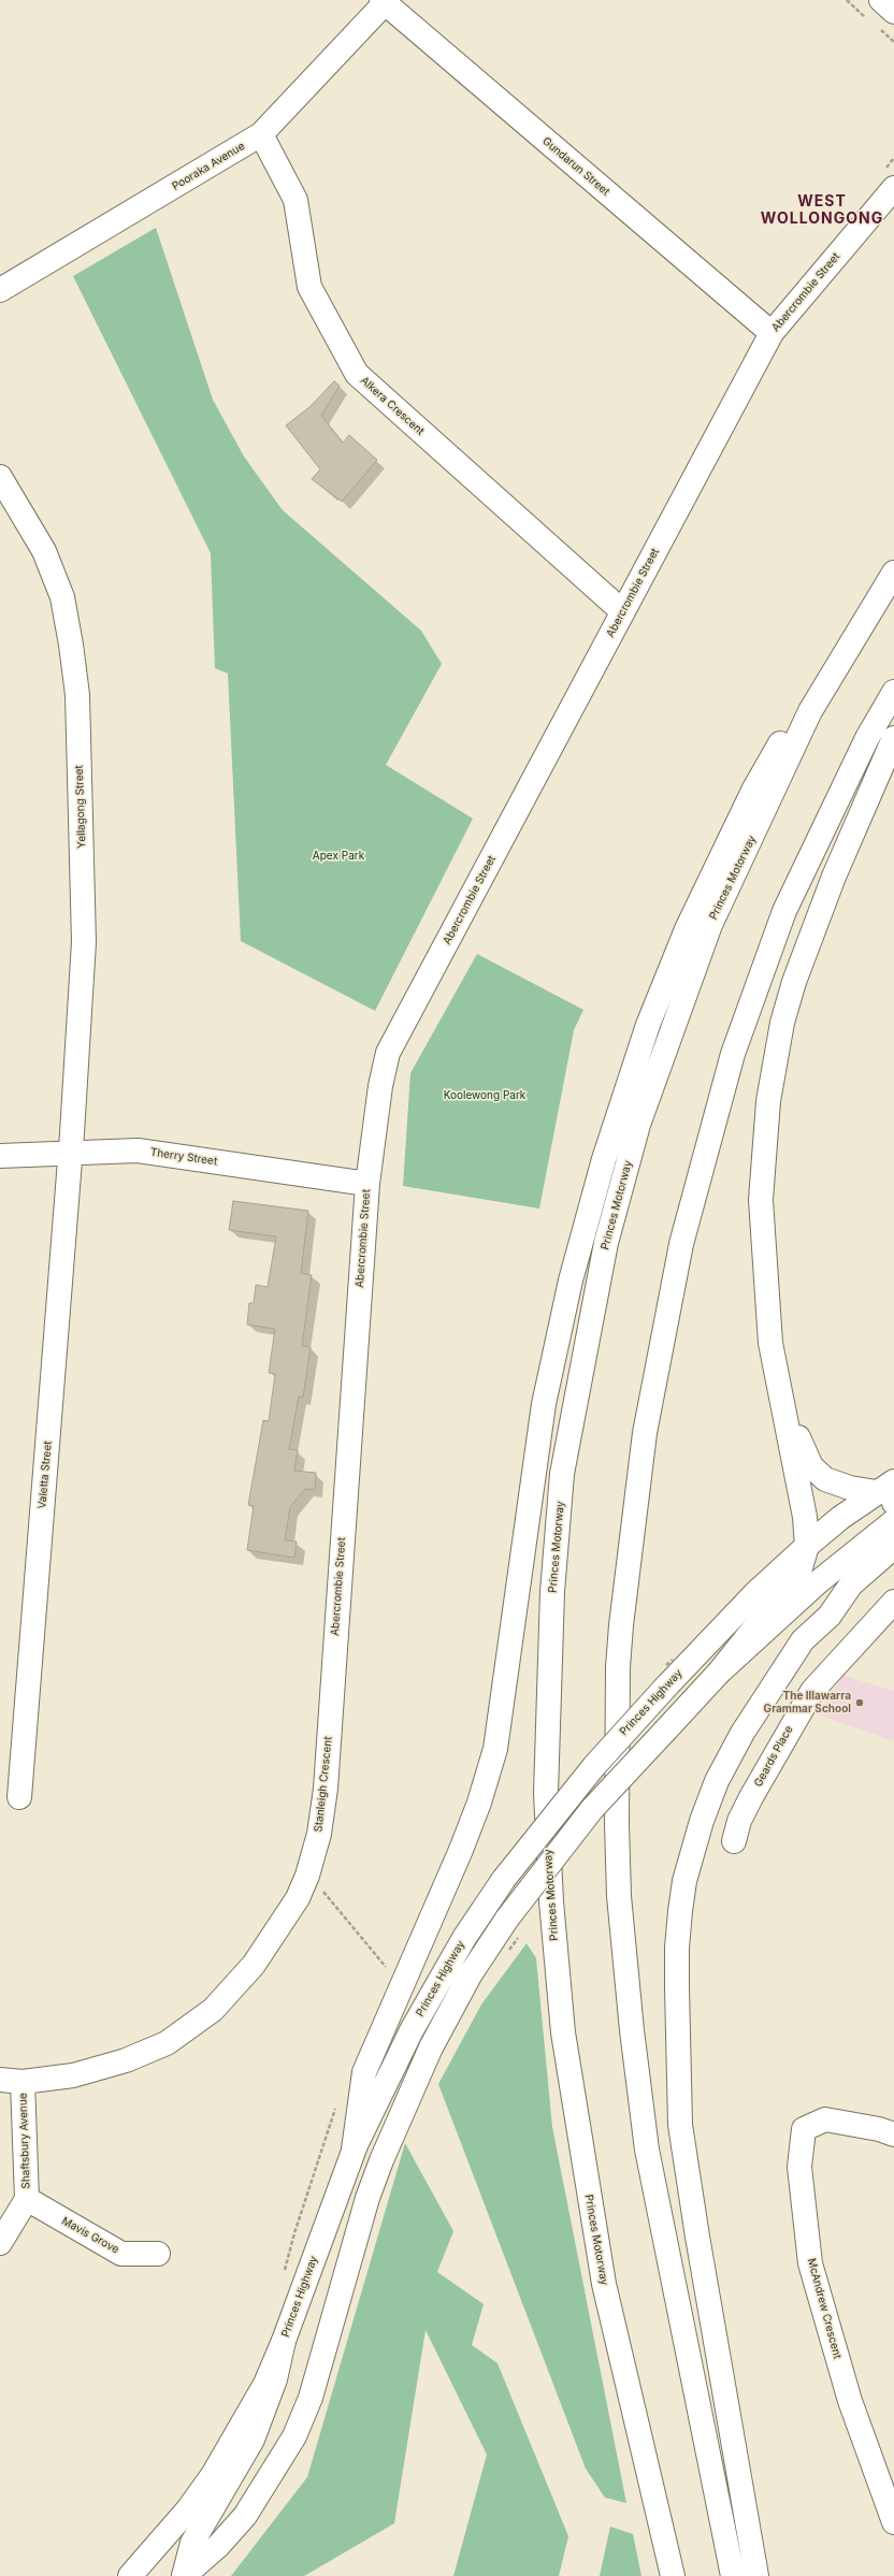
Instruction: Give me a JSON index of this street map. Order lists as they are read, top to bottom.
{
  "streets": {
    "main road": [
      "Pooraka Avenue",
      "Gundarun Street",
      "Abercrombie Street",
      "Alkera Crescent",
      "Yellagong Street",
      "Princes Motorway",
      "Therry Street",
      "Valetta Street",
      "Princes Highway",
      "Geards Place",
      "Stanleigh Crescent",
      "Shaftsbury Avenue",
      "Mavis Grove",
      "McAndrew Crescent"
    ]
  },
  "crossings": [
    ["Pooraka Avenue", "Gundarun Street"],
    ["Pooraka Avenue", "Alkera Crescent"],
    ["Gundarun Street", "Abercrombie Street"],
    ["Abercrombie Street", "Alkera Crescent"],
    ["Abercrombie Street", "Therry Street"],
    ["Abercrombie Street", "Stanleigh Crescent"],
    ["Yellagong Street", "Therry Street"],
    ["Yellagong Street", "Valetta Street"],
    ["Therry Street", "Valetta Street"],
    ["Stanleigh Crescent", "Shaftsbury Avenue"],
    ["Shaftsbury Avenue", "Mavis Grove"]
  ],
  "districts": ["WEST WOLLONGONG"],
  "parks": ["Apex Park", "Koolewong Park"],
  "places": ["The Illawarra Grammar School"]
}
